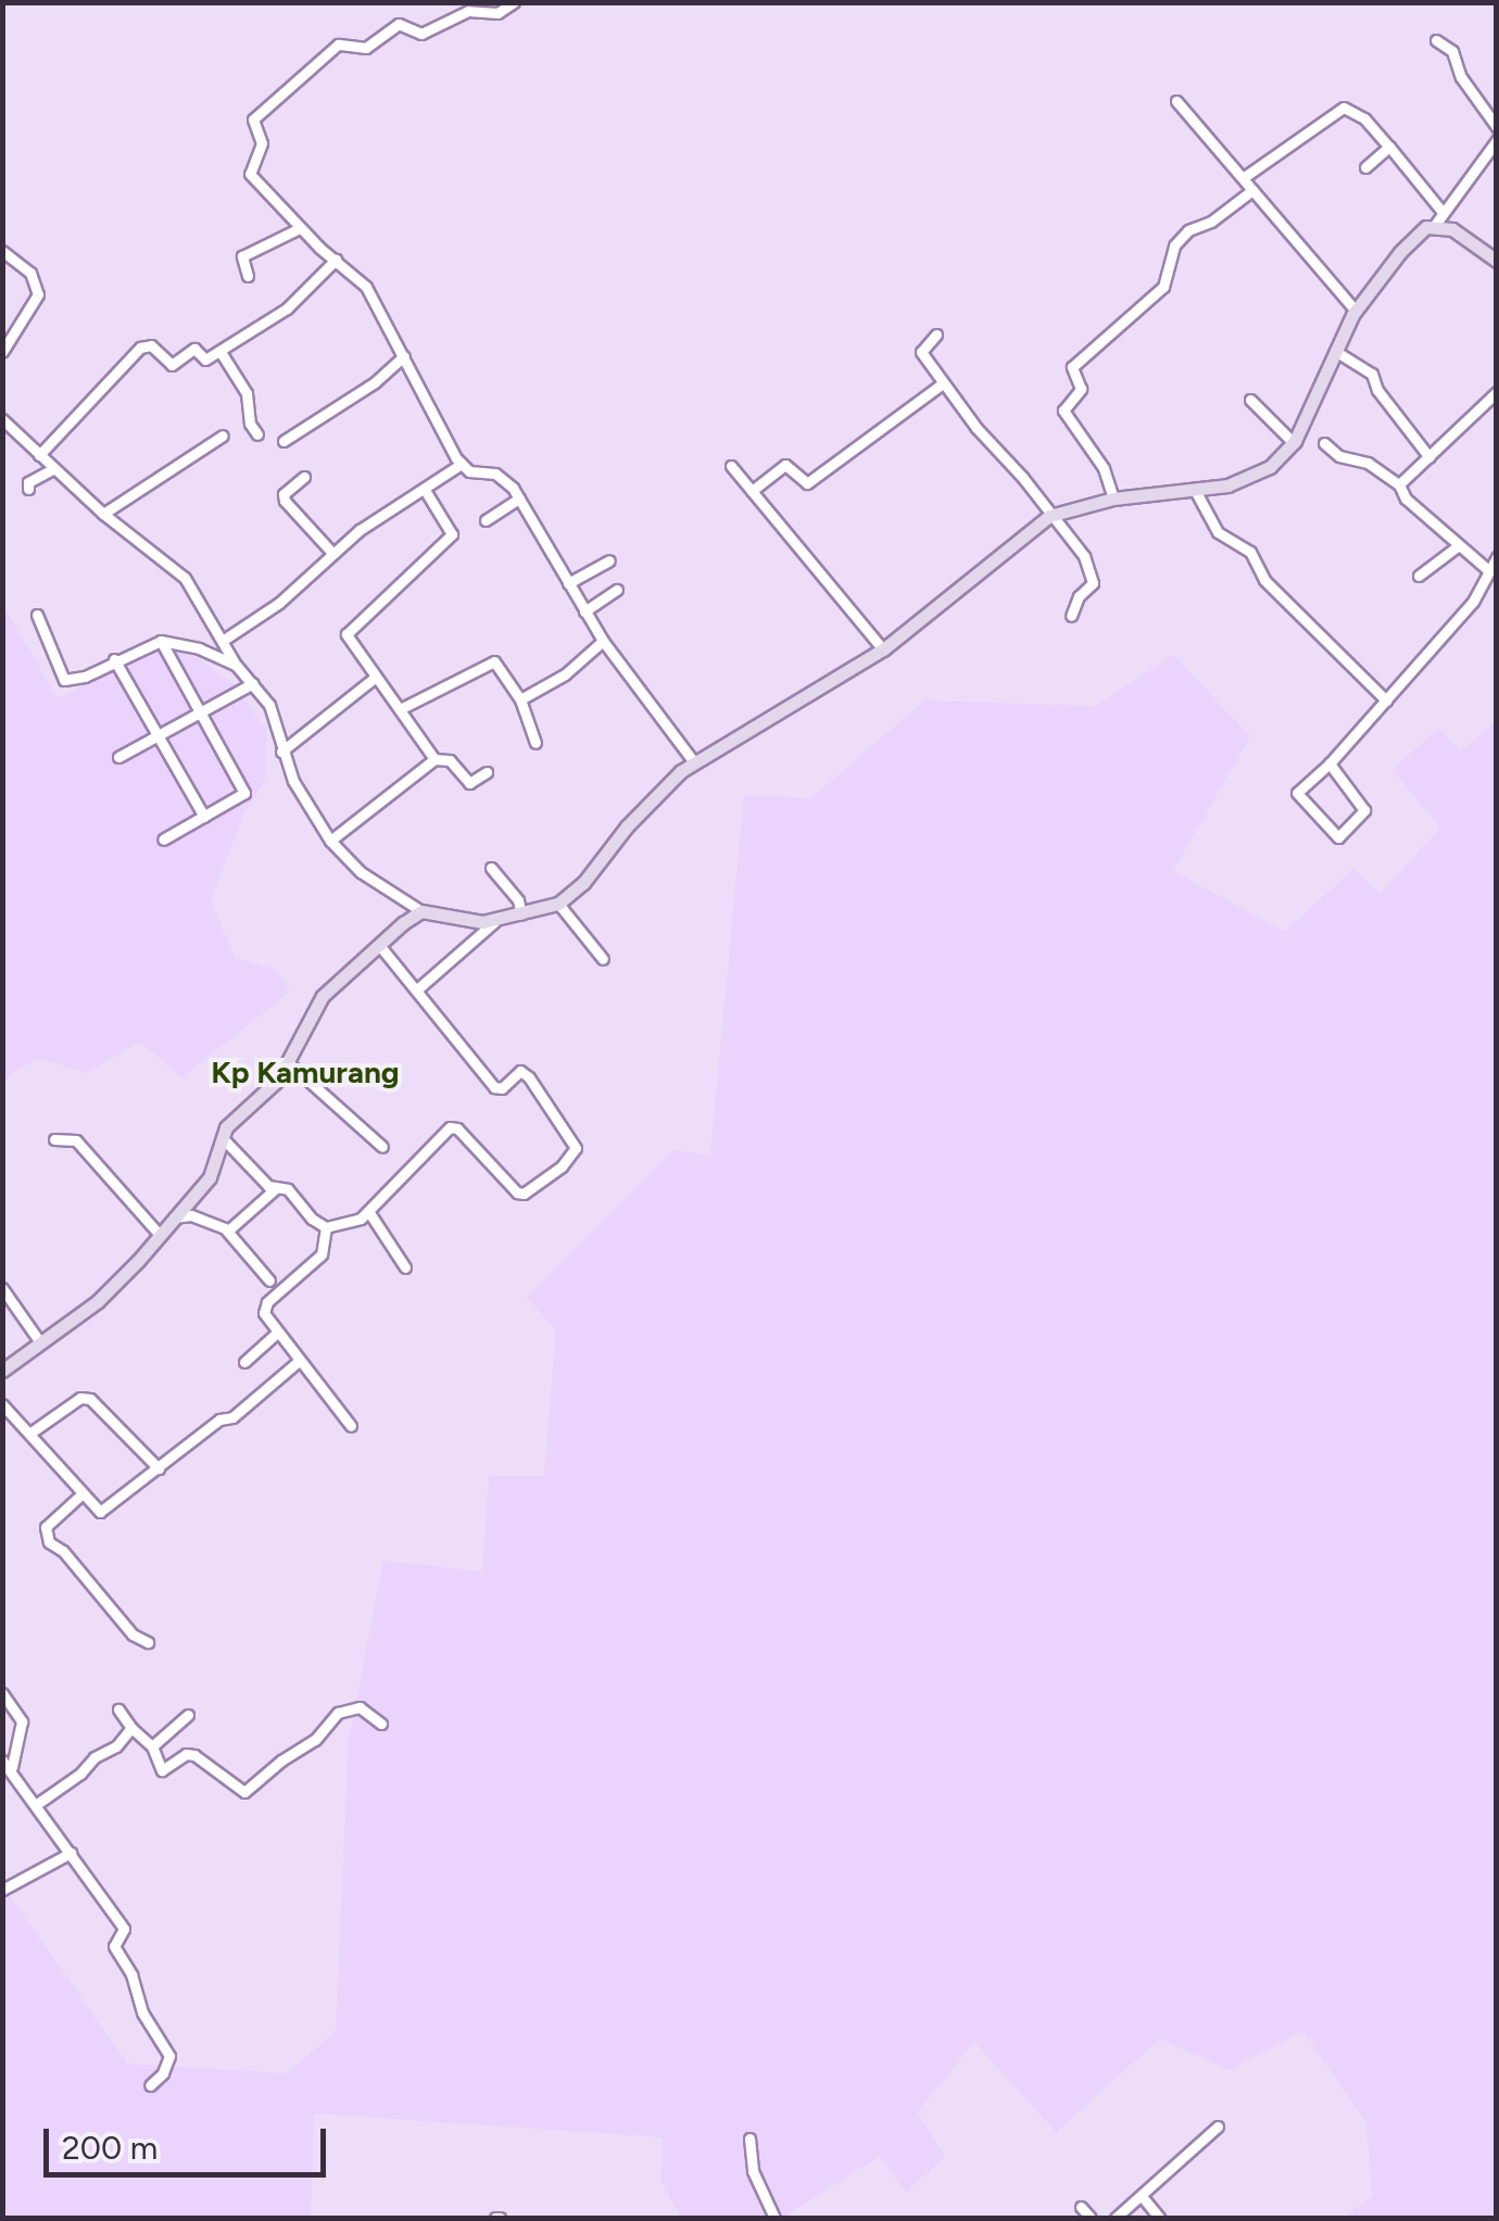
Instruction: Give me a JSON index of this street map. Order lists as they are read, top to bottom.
{
  "districts": ["Kp Kamurang"],
  "scale_bar": "200 m"
}
